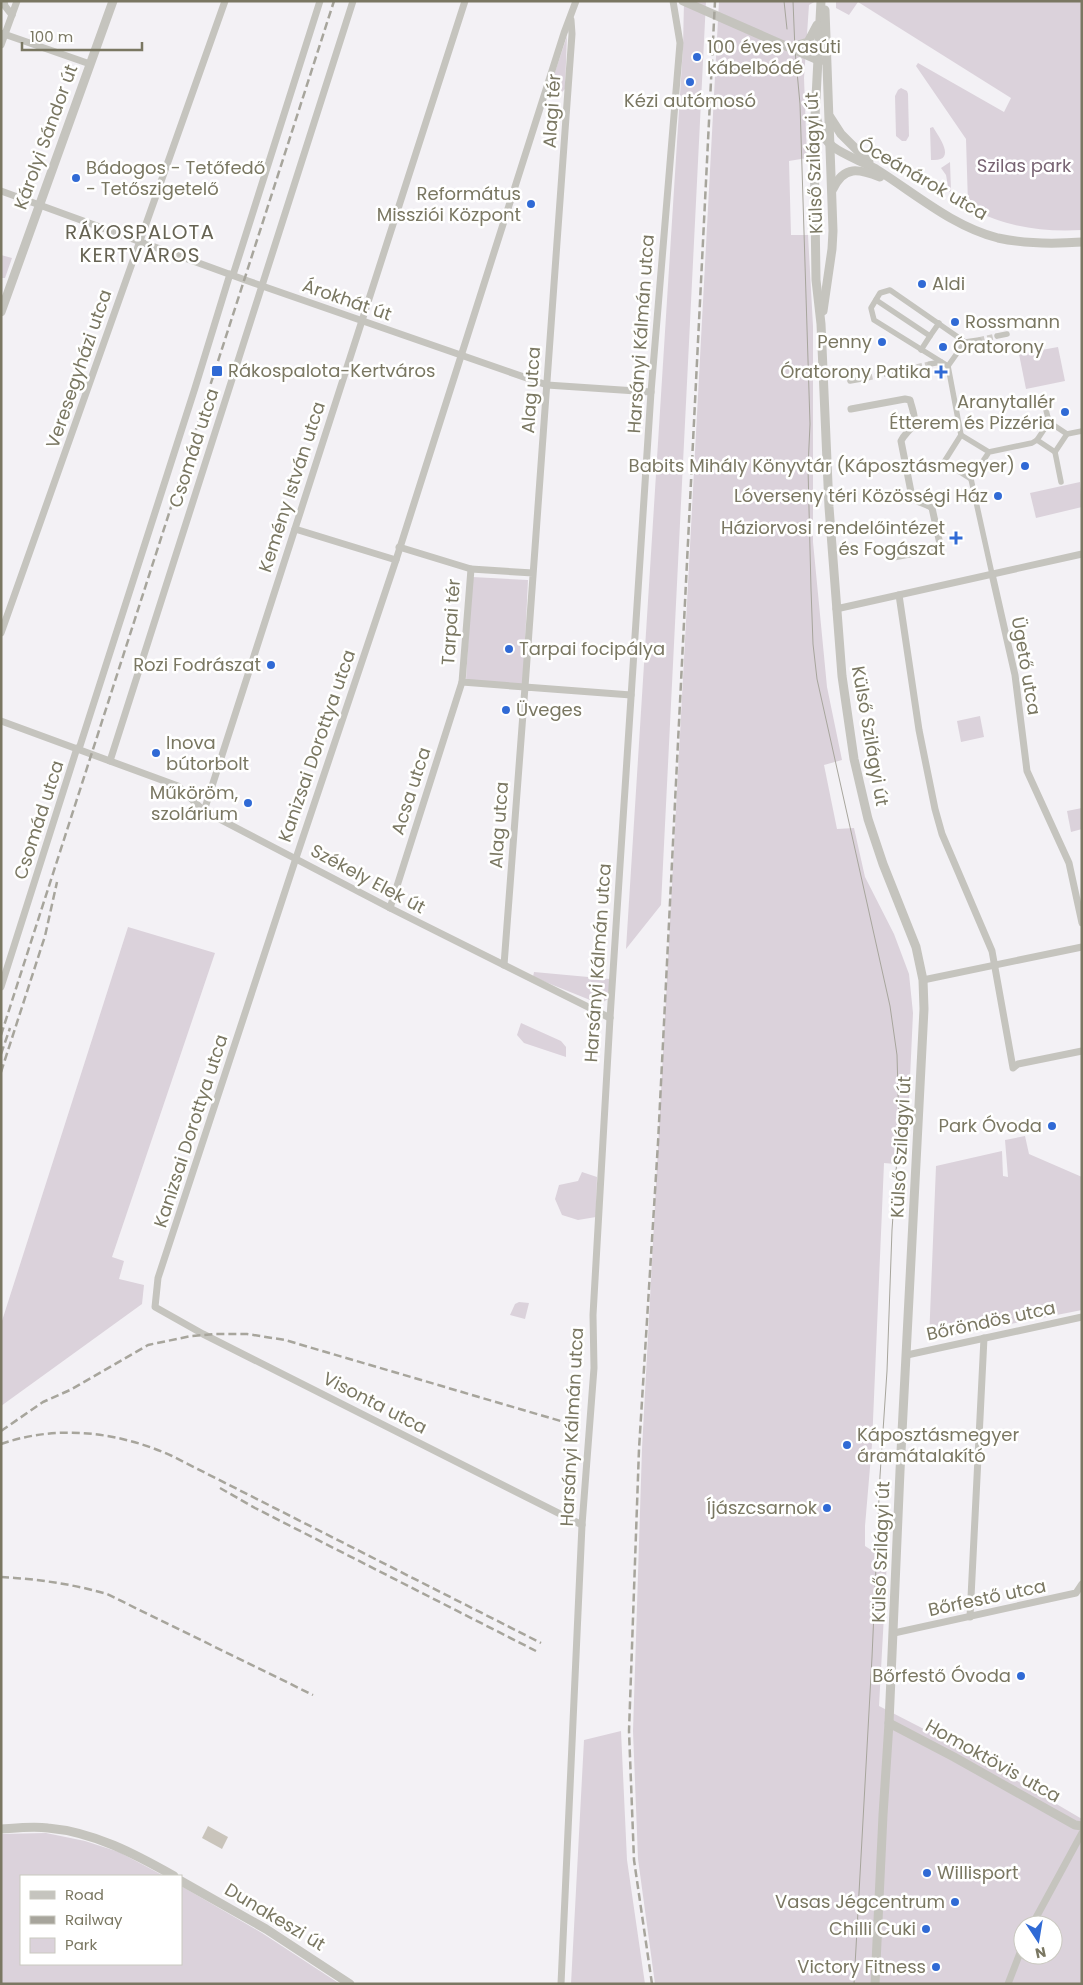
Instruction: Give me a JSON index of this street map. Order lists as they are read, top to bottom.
{
  "streets": {
    "street": [
      "Alagi tér",
      "Károlyi Sándor út",
      "Külső Szilágyi út",
      "Óceánárok utca",
      "Árokhát út",
      "Harsányi Kálmán utca",
      "Veresegyházi utca",
      "Alag utca",
      "Csomád utca",
      "Kemény István utca",
      "Tarpai tér",
      "Ügető utca",
      "Kanizsai Dorottya utca",
      "Acsa utca",
      "Székely Elek út",
      "Bőröndös utca",
      "Visonta utca",
      "Bőrfestő utca",
      "Homoktövis utca",
      "Dunakeszi út"
    ]
  },
  "crossings": [
    ["Alagi tér", "Alag utca"],
    ["Alagi tér", "Kanizsai Dorottya utca"],
    ["Károlyi Sándor út", "Árokhát út"],
    ["Külső Szilágyi út", "Óceánárok utca"],
    ["Külső Szilágyi út", "Bőröndös utca"],
    ["Külső Szilágyi út", "Bőrfestő utca"],
    ["Külső Szilágyi út", "Homoktövis utca"],
    ["Árokhát út", "Harsányi Kálmán utca"],
    ["Árokhát út", "Veresegyházi utca"],
    ["Árokhát út", "Alag utca"],
    ["Árokhát út", "Csomád utca"],
    ["Árokhát út", "Kemény István utca"],
    ["Árokhát út", "Kanizsai Dorottya utca"],
    ["Harsányi Kálmán utca", "Tarpai tér"],
    ["Harsányi Kálmán utca", "Székely Elek út"],
    ["Harsányi Kálmán utca", "Visonta utca"],
    ["Alag utca", "Tarpai tér"],
    ["Alag utca", "Székely Elek út"],
    ["Csomád utca", "Székely Elek út"],
    ["Kemény István utca", "Székely Elek út"],
    ["Tarpai tér", "Acsa utca"],
    ["Kanizsai Dorottya utca", "Székely Elek út"],
    ["Kanizsai Dorottya utca", "Visonta utca"],
    ["Acsa utca", "Székely Elek út"]
  ],
  "districts": ["RÁKOSPALOTA KERTVÁROS"],
  "parks": ["Szilas park"],
  "places": {
    "other": [
      "100 éves vasúti kábelbódé",
      "Kézi autómosó",
      "Bádogos - Tetőfedő - Tetőszigetelő",
      "Református Missziói Központ",
      "Aldi",
      "Rossmann",
      "Penny",
      "Óratorony",
      "Aranytallér Étterem és Pizzéria",
      "Babits Mihály Könyvtár (Káposztásmegyer)",
      "Lóverseny téri Közösségi Ház",
      "Tarpai focipálya",
      "Rozi Fodrászat",
      "Üveges",
      "Inova bútorbolt",
      "Műköröm, szolárium",
      "Park Óvoda",
      "Káposztásmegyer áramátalakító",
      "Íjászcsarnok",
      "Bőrfestő Óvoda",
      "Willisport",
      "Vasas Jégcentrum",
      "Chilli Cuki",
      "Victory Fitness"
    ],
    "transit": ["Rákospalota-Kertváros"],
    "health": ["Óratorony Patika", "Háziorvosi rendelőintézet és Fogászat"]
  },
  "legend": ["Road", "Railway", "Park"],
  "scale_bar": "100 m",
  "north": "bottom"
}
